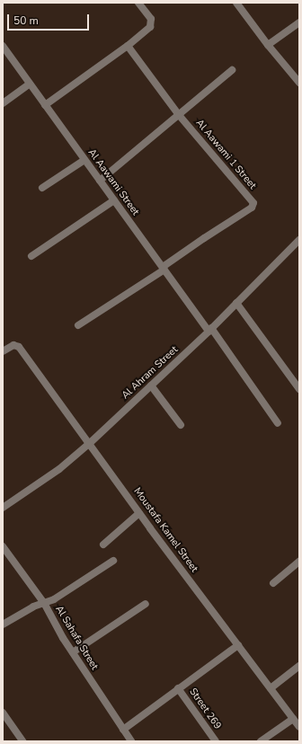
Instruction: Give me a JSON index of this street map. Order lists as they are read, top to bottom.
{
  "streets": {
    "street": [
      "Al Aawami 1 Street",
      "Al Aawami Street",
      "Al Ahram Street",
      "Moustafa Kamel Street",
      "Al Sahafa Street",
      "Street 269"
    ]
  },
  "crossings": [
    ["Al Aawami 1 Street", "Al Aawami Street"],
    ["Al Aawami Street", "Al Ahram Street"],
    ["Al Ahram Street", "Moustafa Kamel Street"]
  ],
  "scale_bar": "50 m"
}
